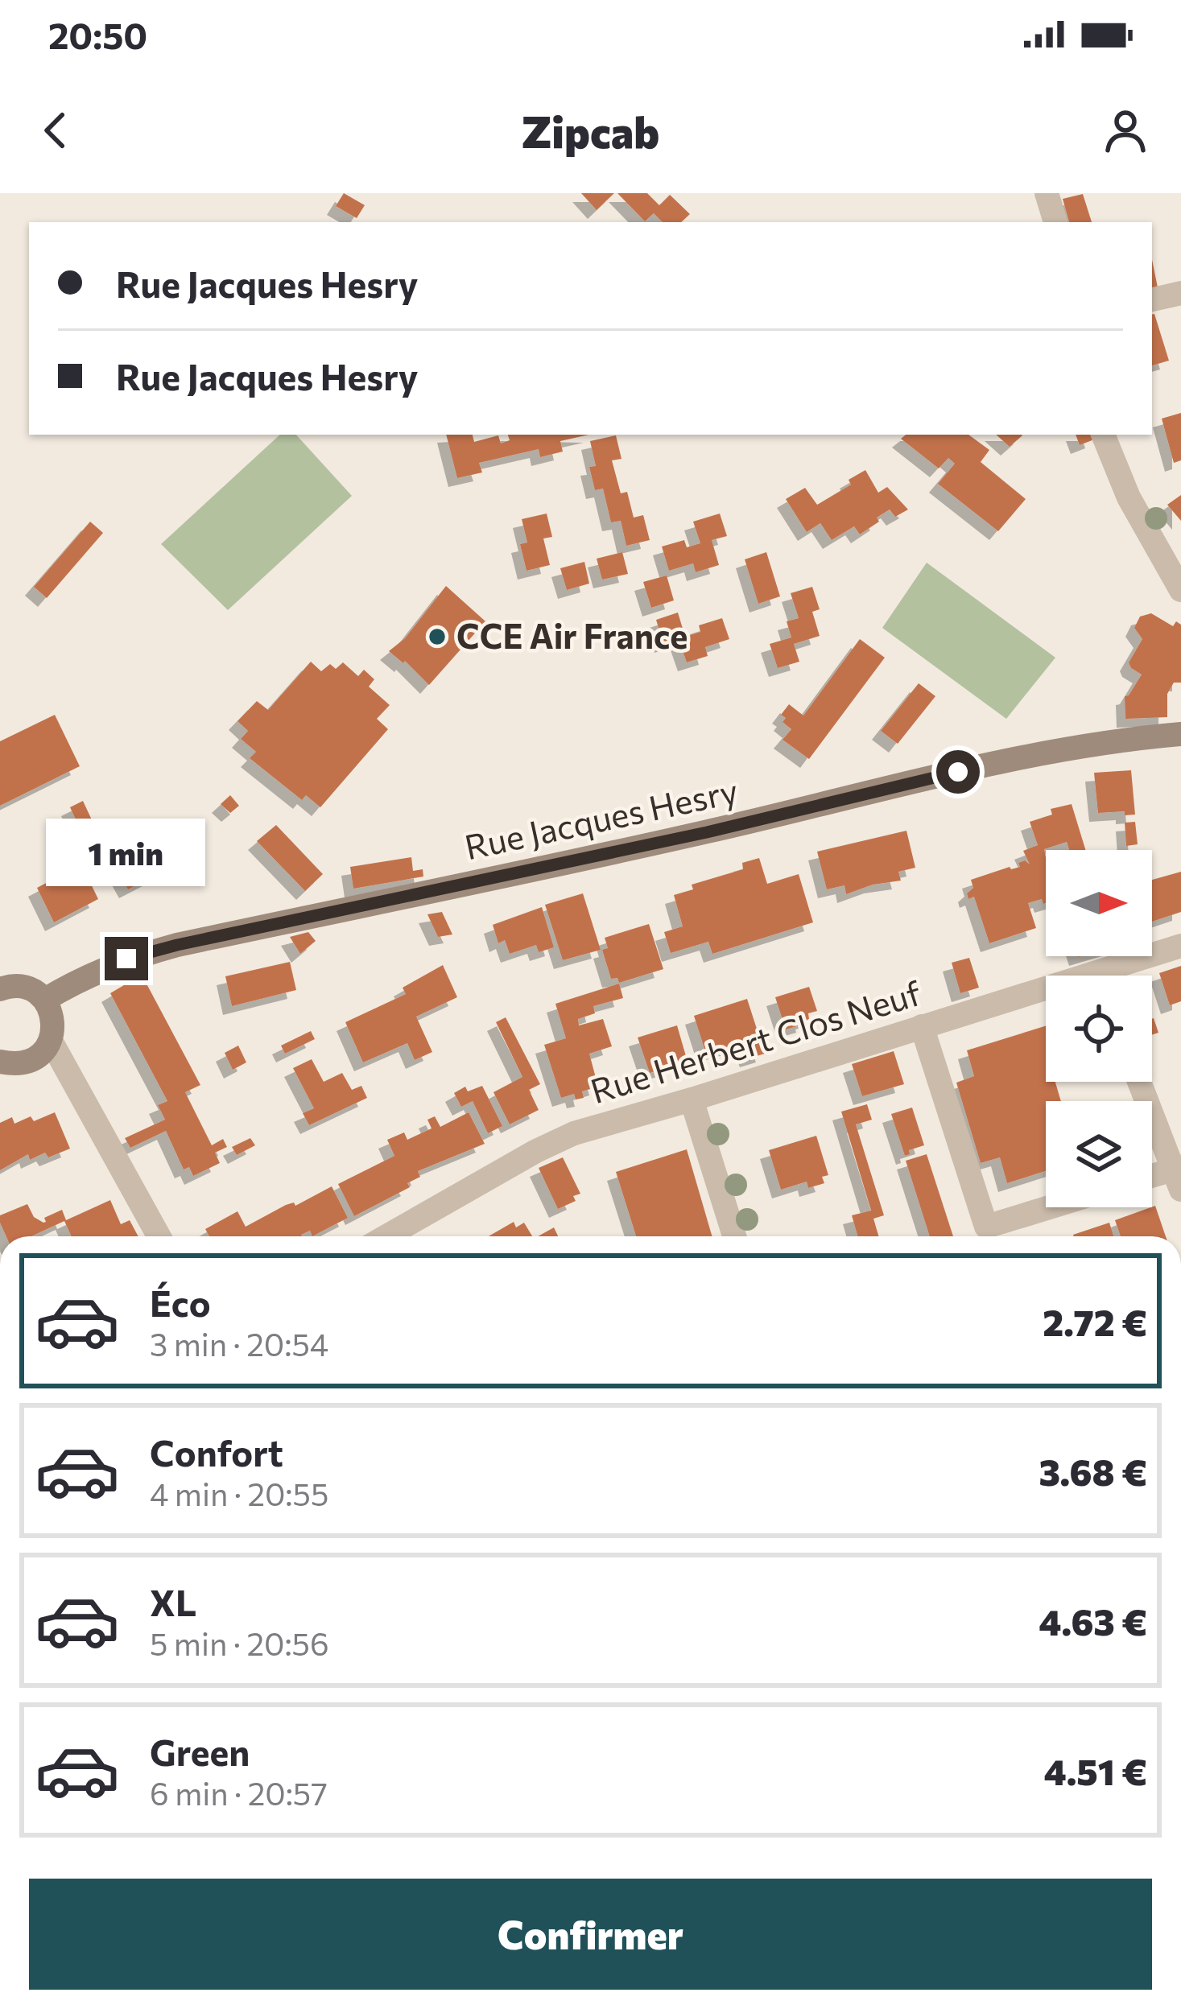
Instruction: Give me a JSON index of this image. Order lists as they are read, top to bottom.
{
  "streets": {
    "main road": ["Rue Jacques Hesry"],
    "street": ["Rue Herbert Clos Neuf"]
  },
  "places": ["CCE Air France"],
  "north": "right",
  "page": {
    "status": "20:50",
    "header": "Zipcab",
    "banner": ["Rue Jacques Hesry", "Rue Jacques Hesry"],
    "bubble": "1 min",
    "list": [
      {
        "name": "Éco",
        "note": "3 min · 20:54",
        "value": "2.72 €"
      },
      {
        "name": "Confort",
        "note": "4 min · 20:55",
        "value": "3.68 €"
      },
      {
        "name": "XL",
        "note": "5 min · 20:56",
        "value": "4.63 €"
      },
      {
        "name": "Green",
        "note": "6 min · 20:57",
        "value": "4.51 €"
      }
    ],
    "buttons": "Confirmer"
  }
}
